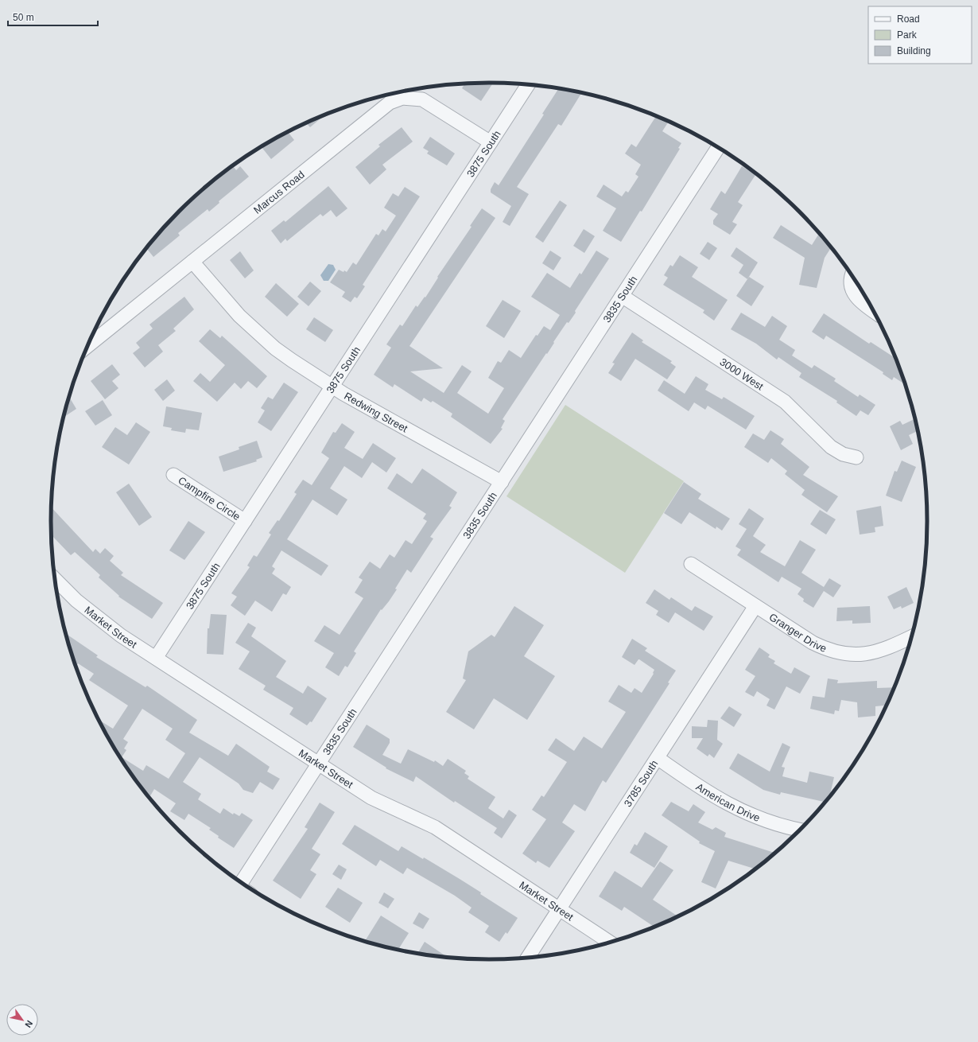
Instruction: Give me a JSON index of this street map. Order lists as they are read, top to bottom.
{
  "streets": {
    "street": [
      "3875 South",
      "Marcus Road",
      "3835 South",
      "3000 West",
      "Redwing Street",
      "Campfire Circle",
      "Market Street",
      "Granger Drive",
      "3785 South",
      "American Drive"
    ]
  },
  "crossings": [
    ["3875 South", "Marcus Road"],
    ["3875 South", "Redwing Street"],
    ["3875 South", "Campfire Circle"],
    ["3875 South", "Market Street"],
    ["Marcus Road", "Redwing Street"],
    ["3835 South", "3000 West"],
    ["3835 South", "Redwing Street"],
    ["3835 South", "Market Street"],
    ["Market Street", "3785 South"],
    ["Granger Drive", "3785 South"],
    ["3785 South", "American Drive"]
  ],
  "legend": ["Road", "Park", "Building"],
  "scale_bar": "50 m",
  "north": "bottom right"
}
